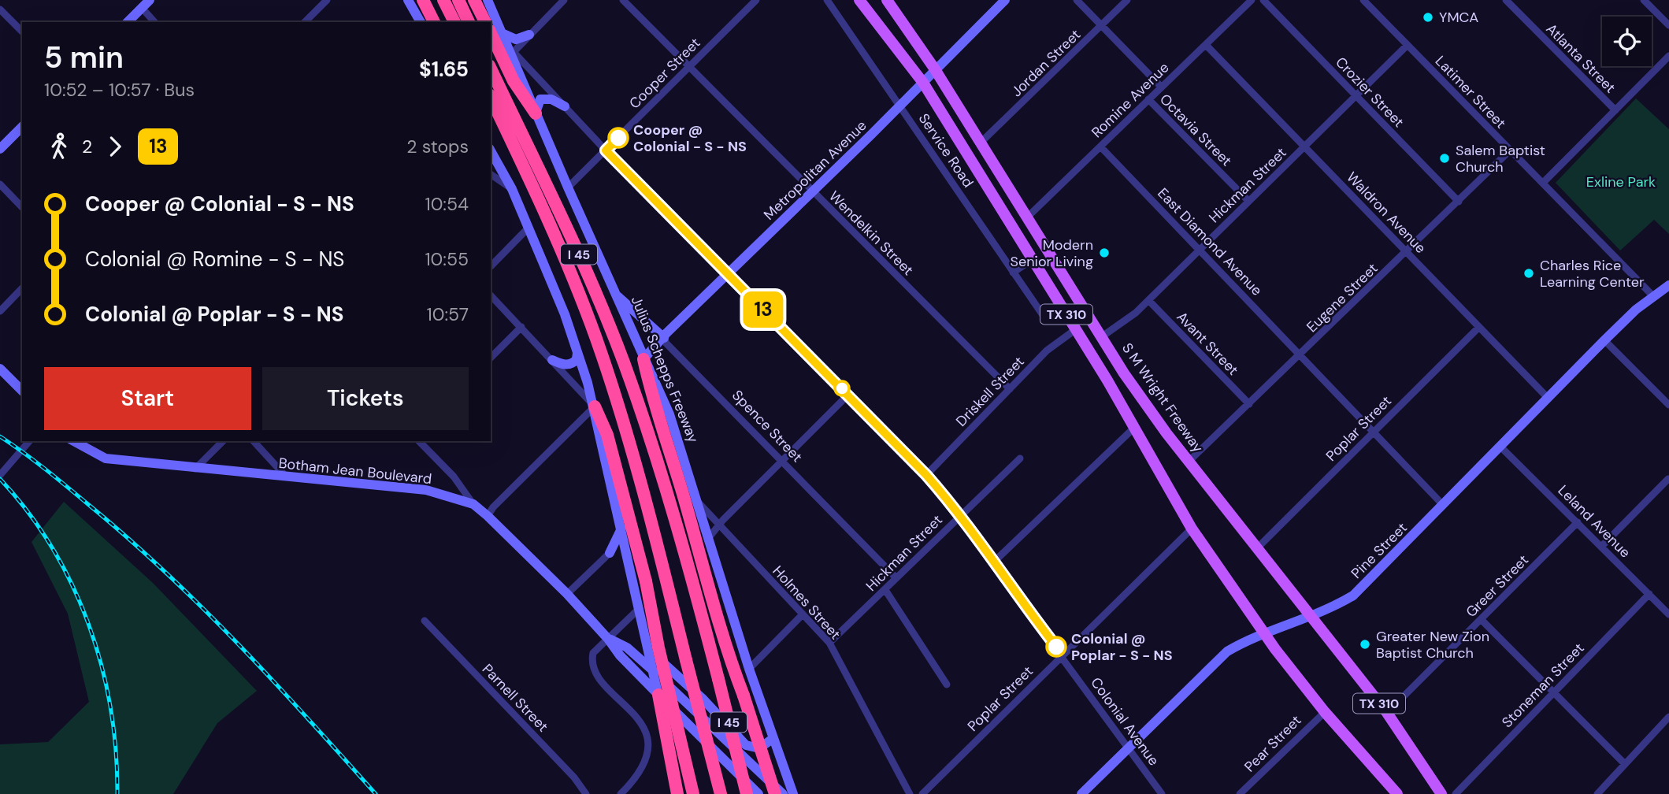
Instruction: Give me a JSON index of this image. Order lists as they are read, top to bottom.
{
  "streets": {
    "highway": ["I 45"],
    "main road": [
      "Metropolitan Avenue",
      "TX 310",
      "Julius Schepps Freeway",
      "S M Wright Freeway",
      "Spence Street",
      "Botham Jean Boulevard",
      "Pine Street"
    ],
    "street": [
      "Atlanta Street",
      "Jordan Street",
      "Cooper Street",
      "Crozier Street",
      "Latimer Street",
      "Romine Avenue",
      "Octavia Street",
      "Service Road",
      "Hickman Street",
      "Waldron Avenue",
      "Wendelkin Street",
      "East Diamond Avenue",
      "Eugene Street",
      "Avant Street",
      "Driskell Street",
      "Poplar Street",
      "Leland Avenue",
      "Greer Street",
      "Holmes Street",
      "Stoneman Street",
      "Parnell Street",
      "Colonial Avenue",
      "Pear Street"
    ]
  },
  "crossings": [
    ["Jordan Street", "Octavia Street"],
    ["Jordan Street", "S M Wright Freeway"],
    ["Cooper Street", "Wendelkin Street"],
    ["Cooper Street", "Julius Schepps Freeway"],
    ["Cooper Street", "Colonial Avenue"],
    ["Crozier Street", "Hickman Street"],
    ["Crozier Street", "Eugene Street"],
    ["Latimer Street", "Hickman Street"],
    ["Latimer Street", "Eugene Street"],
    ["Latimer Street", "Pine Street"],
    ["Romine Avenue", "Octavia Street"],
    ["Romine Avenue", "Waldron Avenue"],
    ["Romine Avenue", "East Diamond Avenue"],
    ["Romine Avenue", "S M Wright Freeway"],
    ["Octavia Street", "Hickman Street"],
    ["Service Road", "Metropolitan Avenue"],
    ["Metropolitan Avenue", "Wendelkin Street"],
    ["Metropolitan Avenue", "TX 310"],
    ["Metropolitan Avenue", "Julius Schepps Freeway"],
    ["Metropolitan Avenue", "S M Wright Freeway"],
    ["Metropolitan Avenue", "Spence Street"],
    ["Metropolitan Avenue", "Colonial Avenue"],
    ["Hickman Street", "Waldron Avenue"],
    ["Hickman Street", "East Diamond Avenue"],
    ["Hickman Street", "Avant Street"],
    ["Hickman Street", "S M Wright Freeway"],
    ["Hickman Street", "Spence Street"],
    ["Hickman Street", "Holmes Street"],
    ["Hickman Street", "Colonial Avenue"],
    ["Waldron Avenue", "Eugene Street"],
    ["Waldron Avenue", "Poplar Street"],
    ["Waldron Avenue", "Pine Street"],
    ["Wendelkin Street", "Driskell Street"],
    ["East Diamond Avenue", "Eugene Street"],
    ["East Diamond Avenue", "Poplar Street"],
    ["East Diamond Avenue", "Pine Street"],
    ["Eugene Street", "Avant Street"],
    ["Eugene Street", "S M Wright Freeway"],
    ["TX 310", "Driskell Street"],
    ["TX 310", "Poplar Street"],
    ["TX 310", "Pine Street"],
    ["TX 310", "Pear Street"],
    ["Julius Schepps Freeway", "Spence Street"],
    ["Julius Schepps Freeway", "Holmes Street"],
    ["Julius Schepps Freeway", "Colonial Avenue"],
    ["Driskell Street", "Colonial Avenue"],
    ["S M Wright Freeway", "Poplar Street"],
    ["S M Wright Freeway", "Pine Street"],
    ["S M Wright Freeway", "Greer Street"],
    ["Poplar Street", "Colonial Avenue"],
    ["Leland Avenue", "Pine Street"],
    ["Leland Avenue", "Greer Street"],
    ["Leland Avenue", "Stoneman Street"],
    ["Pine Street", "Colonial Avenue"]
  ],
  "parks": ["Exline Park"],
  "places": [
    "YMCA",
    "Cooper @ Colonial - S - NS",
    "Salem Baptist Church",
    "Modern Senior Living",
    "Charles Rice Learning Center",
    "Greater New Zion Baptist Church",
    "Colonial @ Poplar - S - NS"
  ],
  "lines": ["bus line 13"],
  "page": {
    "on_map": "13",
    "heading": ["5 min", "10:52 – 10:57 · Bus", "$1.65"],
    "legs": ["2", "13", "2 stops"],
    "list": [
      {
        "name": "Cooper @ Colonial - S - NS",
        "value": "10:54"
      },
      {
        "name": "Colonial @ Romine - S - NS",
        "value": "10:55"
      },
      {
        "name": "Colonial @ Poplar - S - NS",
        "value": "10:57"
      }
    ],
    "buttons": ["Start", "Tickets"]
  }
}
